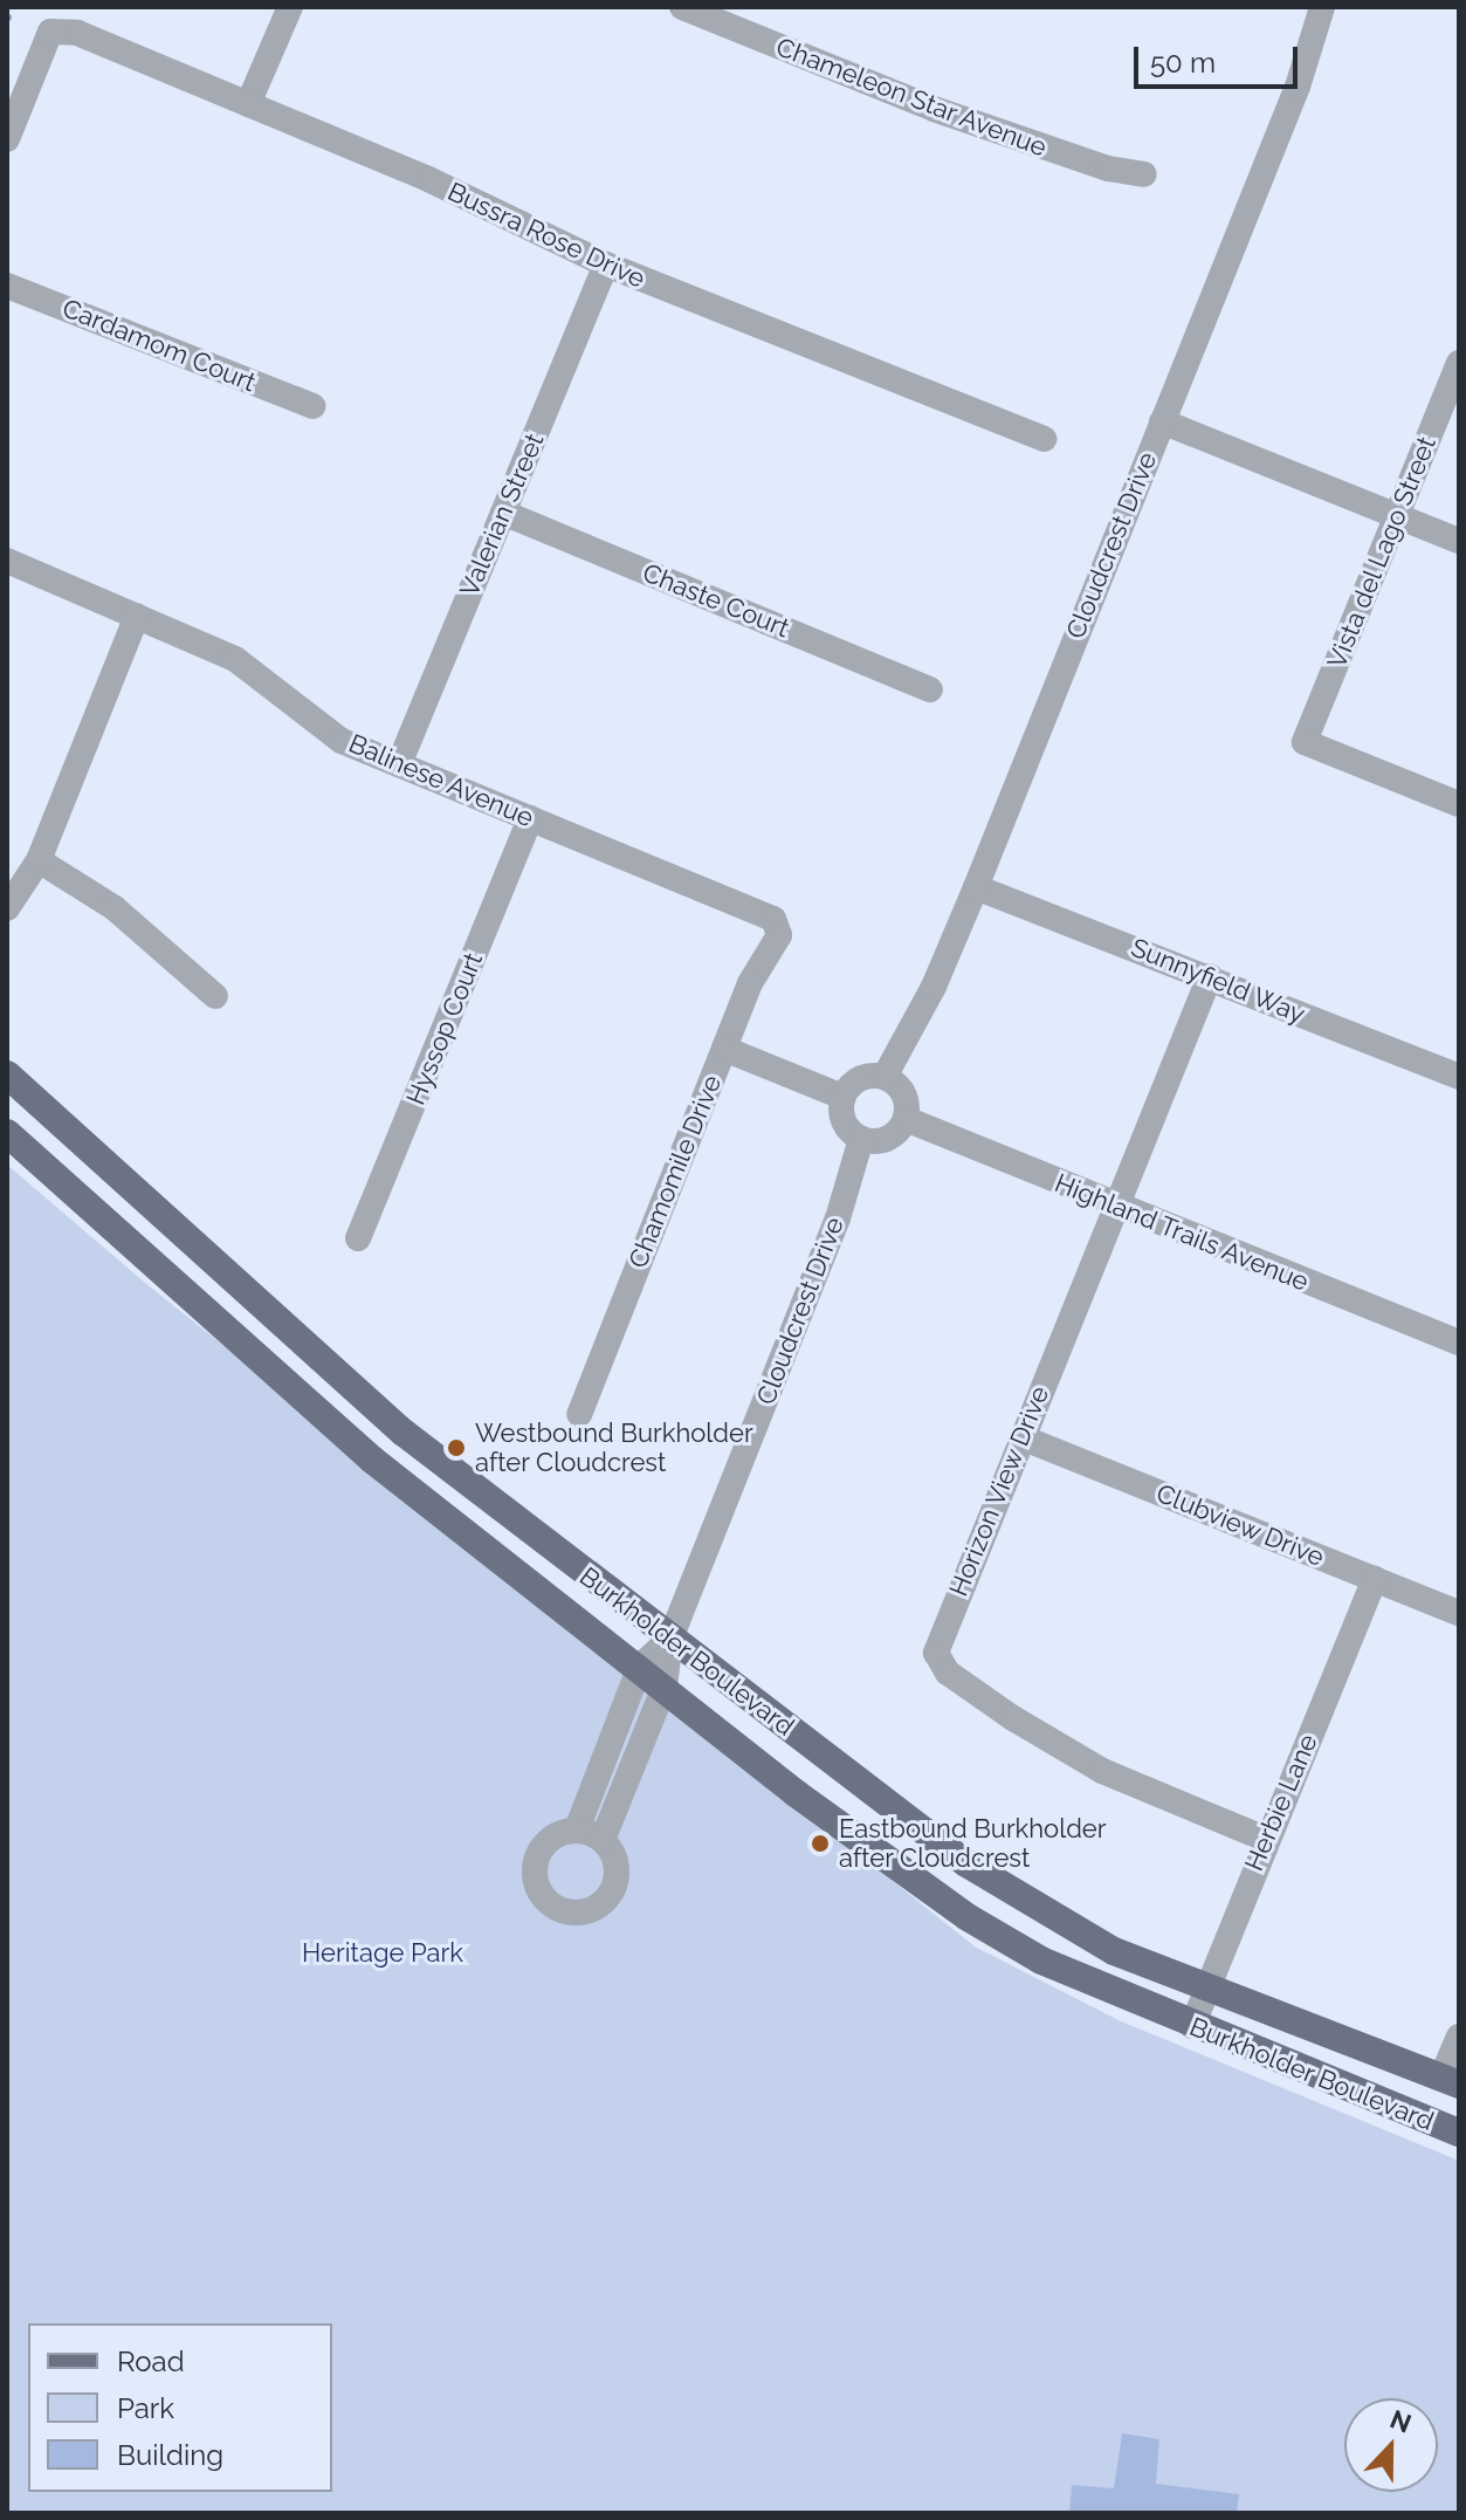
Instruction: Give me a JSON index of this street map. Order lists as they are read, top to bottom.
{
  "streets": {
    "main road": ["Burkholder Boulevard"],
    "street": [
      "Chameleon Star Avenue",
      "Bussra Rose Drive",
      "Cardamom Court",
      "Valerian Street",
      "Cloudcrest Drive",
      "Vista del Lago Street",
      "Chaste Court",
      "Balinese Avenue",
      "Sunnyfield Way",
      "Hyssop Court",
      "Chamomile Drive",
      "Highland Trails Avenue",
      "Horizon View Drive",
      "Clubview Drive",
      "Herbie Lane"
    ]
  },
  "crossings": [
    ["Bussra Rose Drive", "Valerian Street"],
    ["Valerian Street", "Chaste Court"],
    ["Valerian Street", "Balinese Avenue"],
    ["Cloudcrest Drive", "Sunnyfield Way"],
    ["Cloudcrest Drive", "Highland Trails Avenue"],
    ["Cloudcrest Drive", "Burkholder Boulevard"],
    ["Balinese Avenue", "Hyssop Court"],
    ["Balinese Avenue", "Chamomile Drive"],
    ["Sunnyfield Way", "Horizon View Drive"],
    ["Highland Trails Avenue", "Horizon View Drive"],
    ["Horizon View Drive", "Clubview Drive"],
    ["Horizon View Drive", "Herbie Lane"],
    ["Clubview Drive", "Herbie Lane"],
    ["Burkholder Boulevard", "Herbie Lane"]
  ],
  "parks": ["Heritage Park"],
  "places": ["Westbound Burkholder after Cloudcrest", "Eastbound Burkholder after Cloudcrest"],
  "legend": ["Road", "Park", "Building"],
  "scale_bar": "50 m",
  "north": "top"
}
